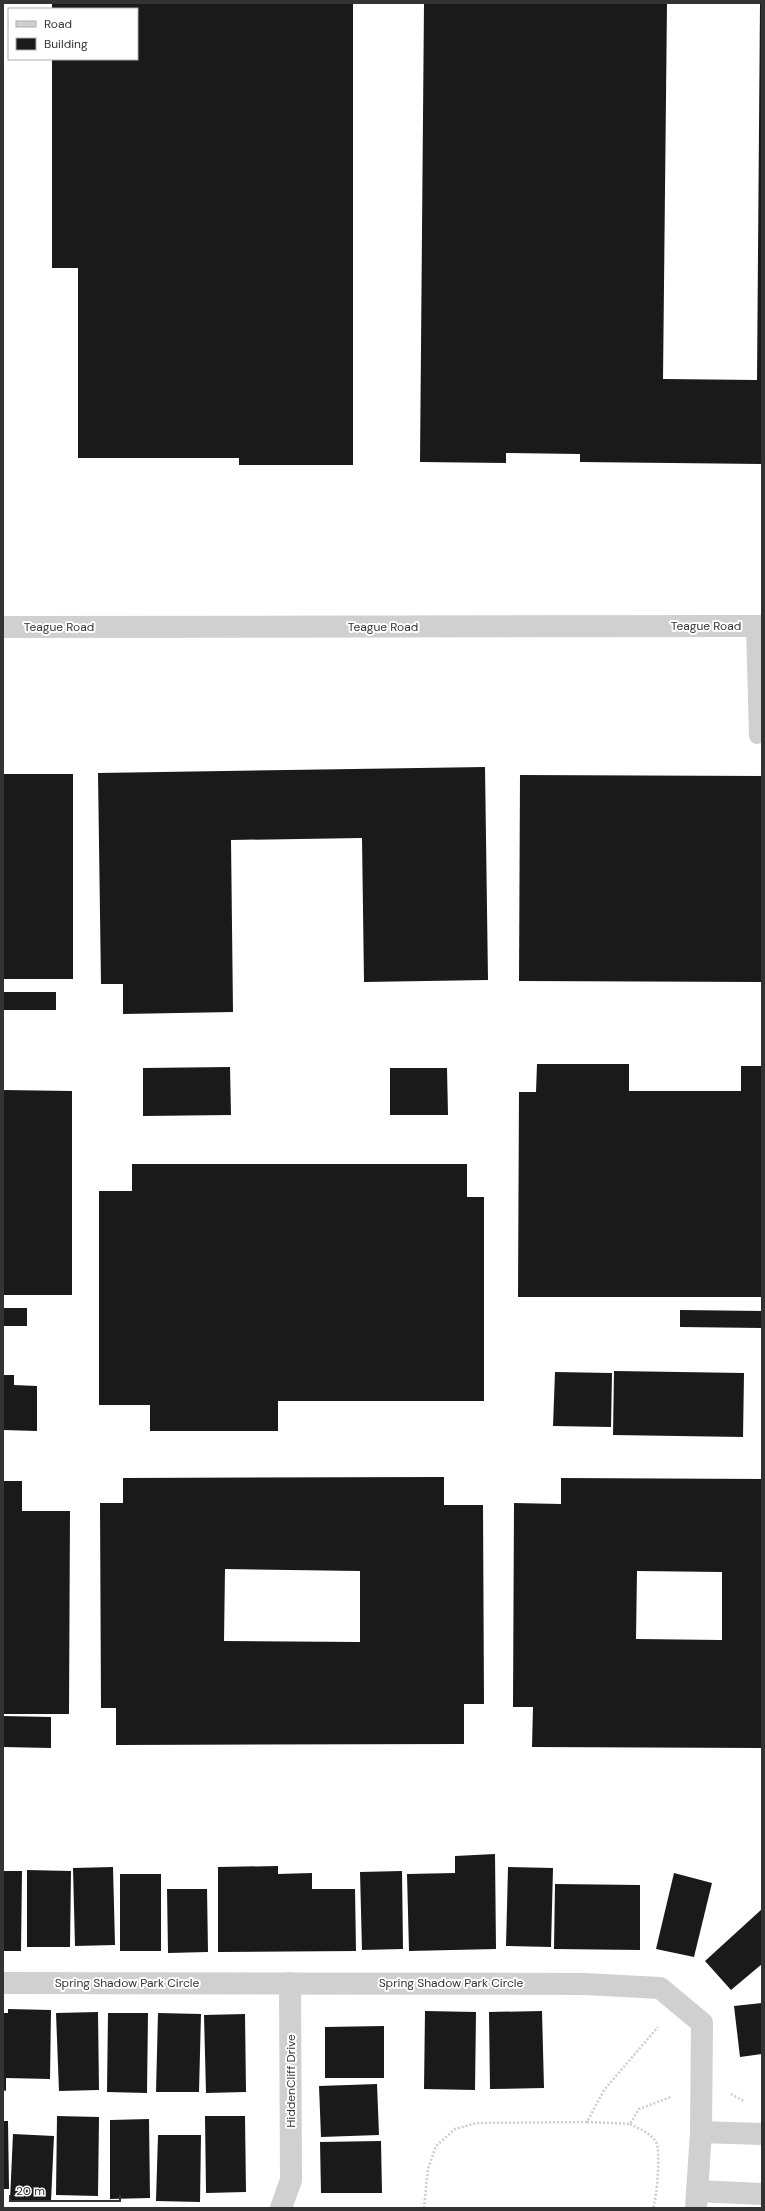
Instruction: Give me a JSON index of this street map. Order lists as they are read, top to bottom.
{
  "streets": {
    "street": ["Teague Road", "Spring Shadow Park Circle", "HiddenCliff Drive"]
  },
  "crossings": [
    ["Spring Shadow Park Circle", "HiddenCliff Drive"]
  ],
  "legend": ["Road", "Building"],
  "scale_bar": "20 m"
}
